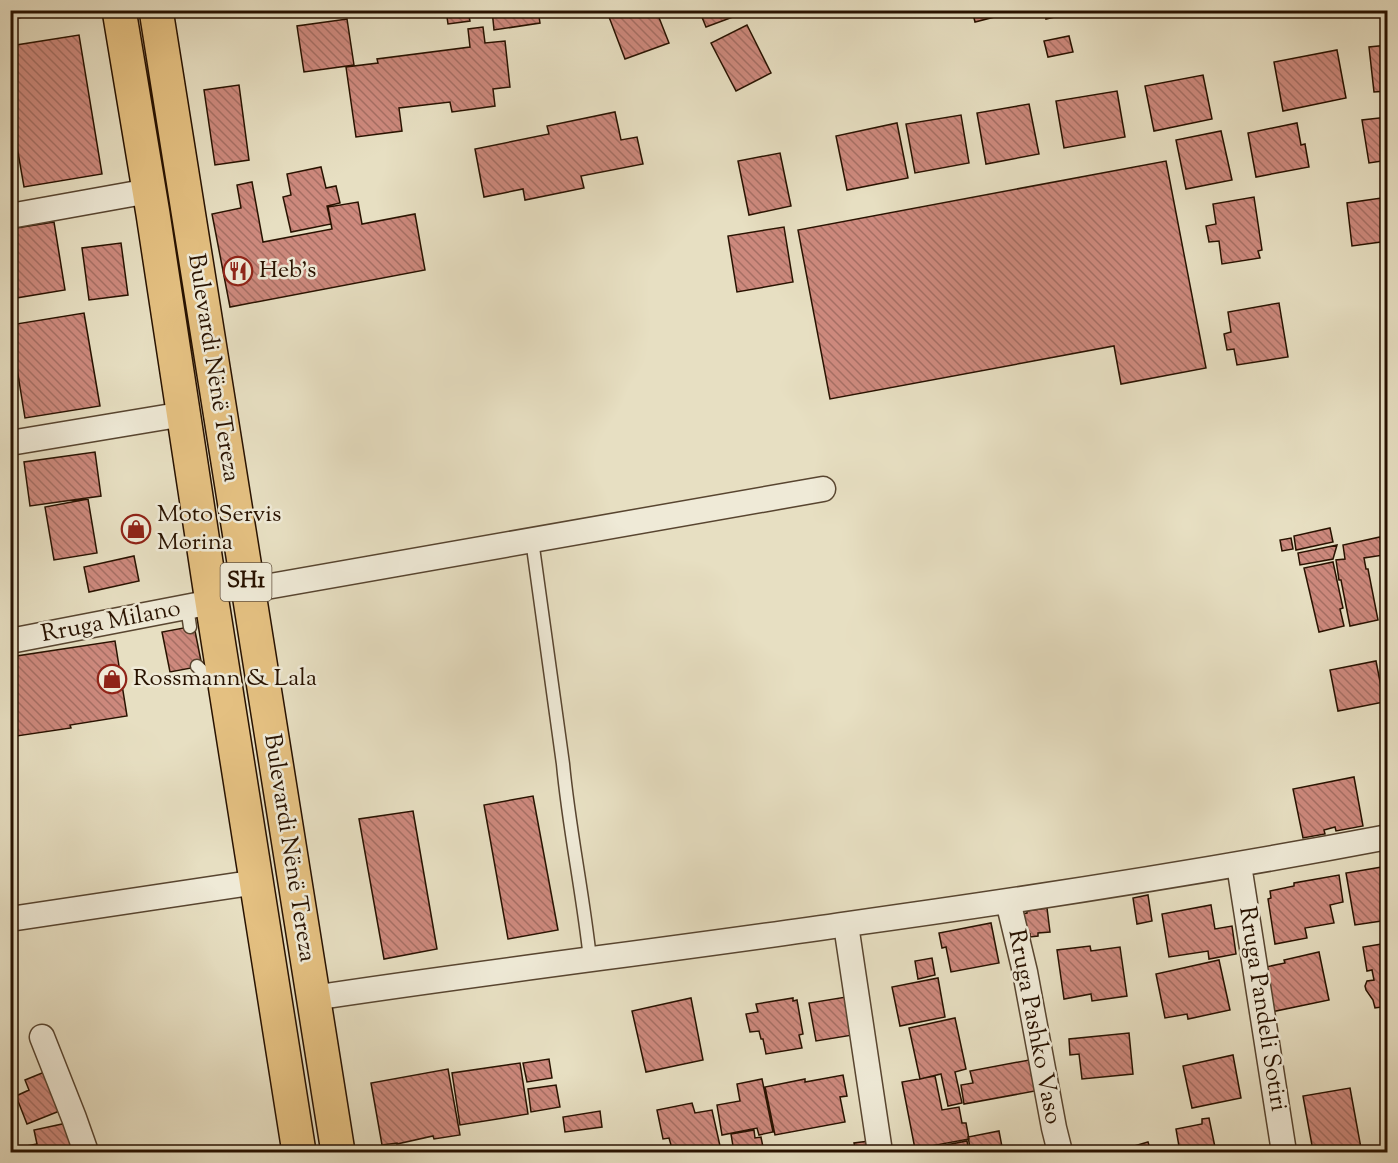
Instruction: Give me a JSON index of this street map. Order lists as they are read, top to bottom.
{
  "streets": {
    "main road": ["Bulevardi Nënë Tereza", "SH1"],
    "street": ["Rruga Milano", "Rruga Pandeli Sotiri", "Rruga Pashko Vaso"]
  },
  "crossings": [
    ["Bulevardi Nënë Tereza", "Rruga Milano"]
  ],
  "places": {
    "restaurant": ["Heb's"],
    "shop": ["Moto Servis Morina", "Rossmann & Lala"]
  }
}
